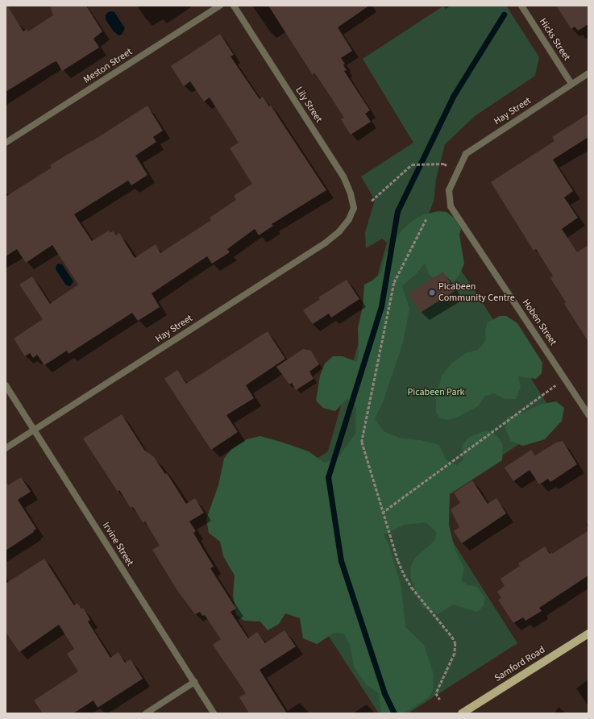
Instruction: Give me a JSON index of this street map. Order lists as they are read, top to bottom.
{
  "streets": {
    "main road": ["Samford Road"],
    "street": [
      "Hicks Street",
      "Meston Street",
      "Lily Street",
      "Hay Street",
      "Hoben Street",
      "Irvine Street"
    ]
  },
  "crossings": [
    ["Hicks Street", "Hay Street"],
    ["Lily Street", "Hay Street"],
    ["Hay Street", "Hoben Street"],
    ["Hay Street", "Irvine Street"]
  ],
  "parks": ["Picabeen Park"],
  "places": ["Picabeen Community Centre"]
}
